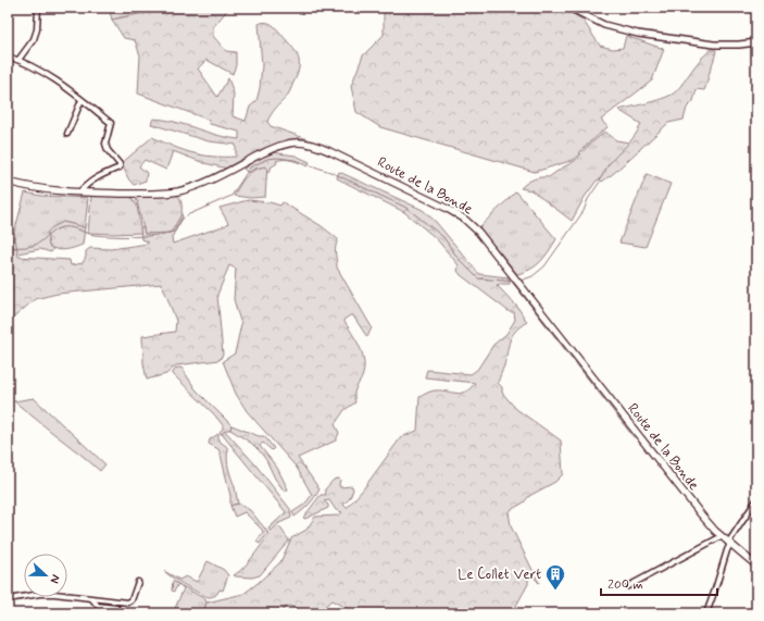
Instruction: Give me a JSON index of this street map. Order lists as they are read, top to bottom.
{
  "streets": {
    "main road": ["Route de la Bonde"]
  },
  "places": {
    "building": ["Le Collet Vert"]
  },
  "scale_bar": "200 m",
  "north": "right"
}
